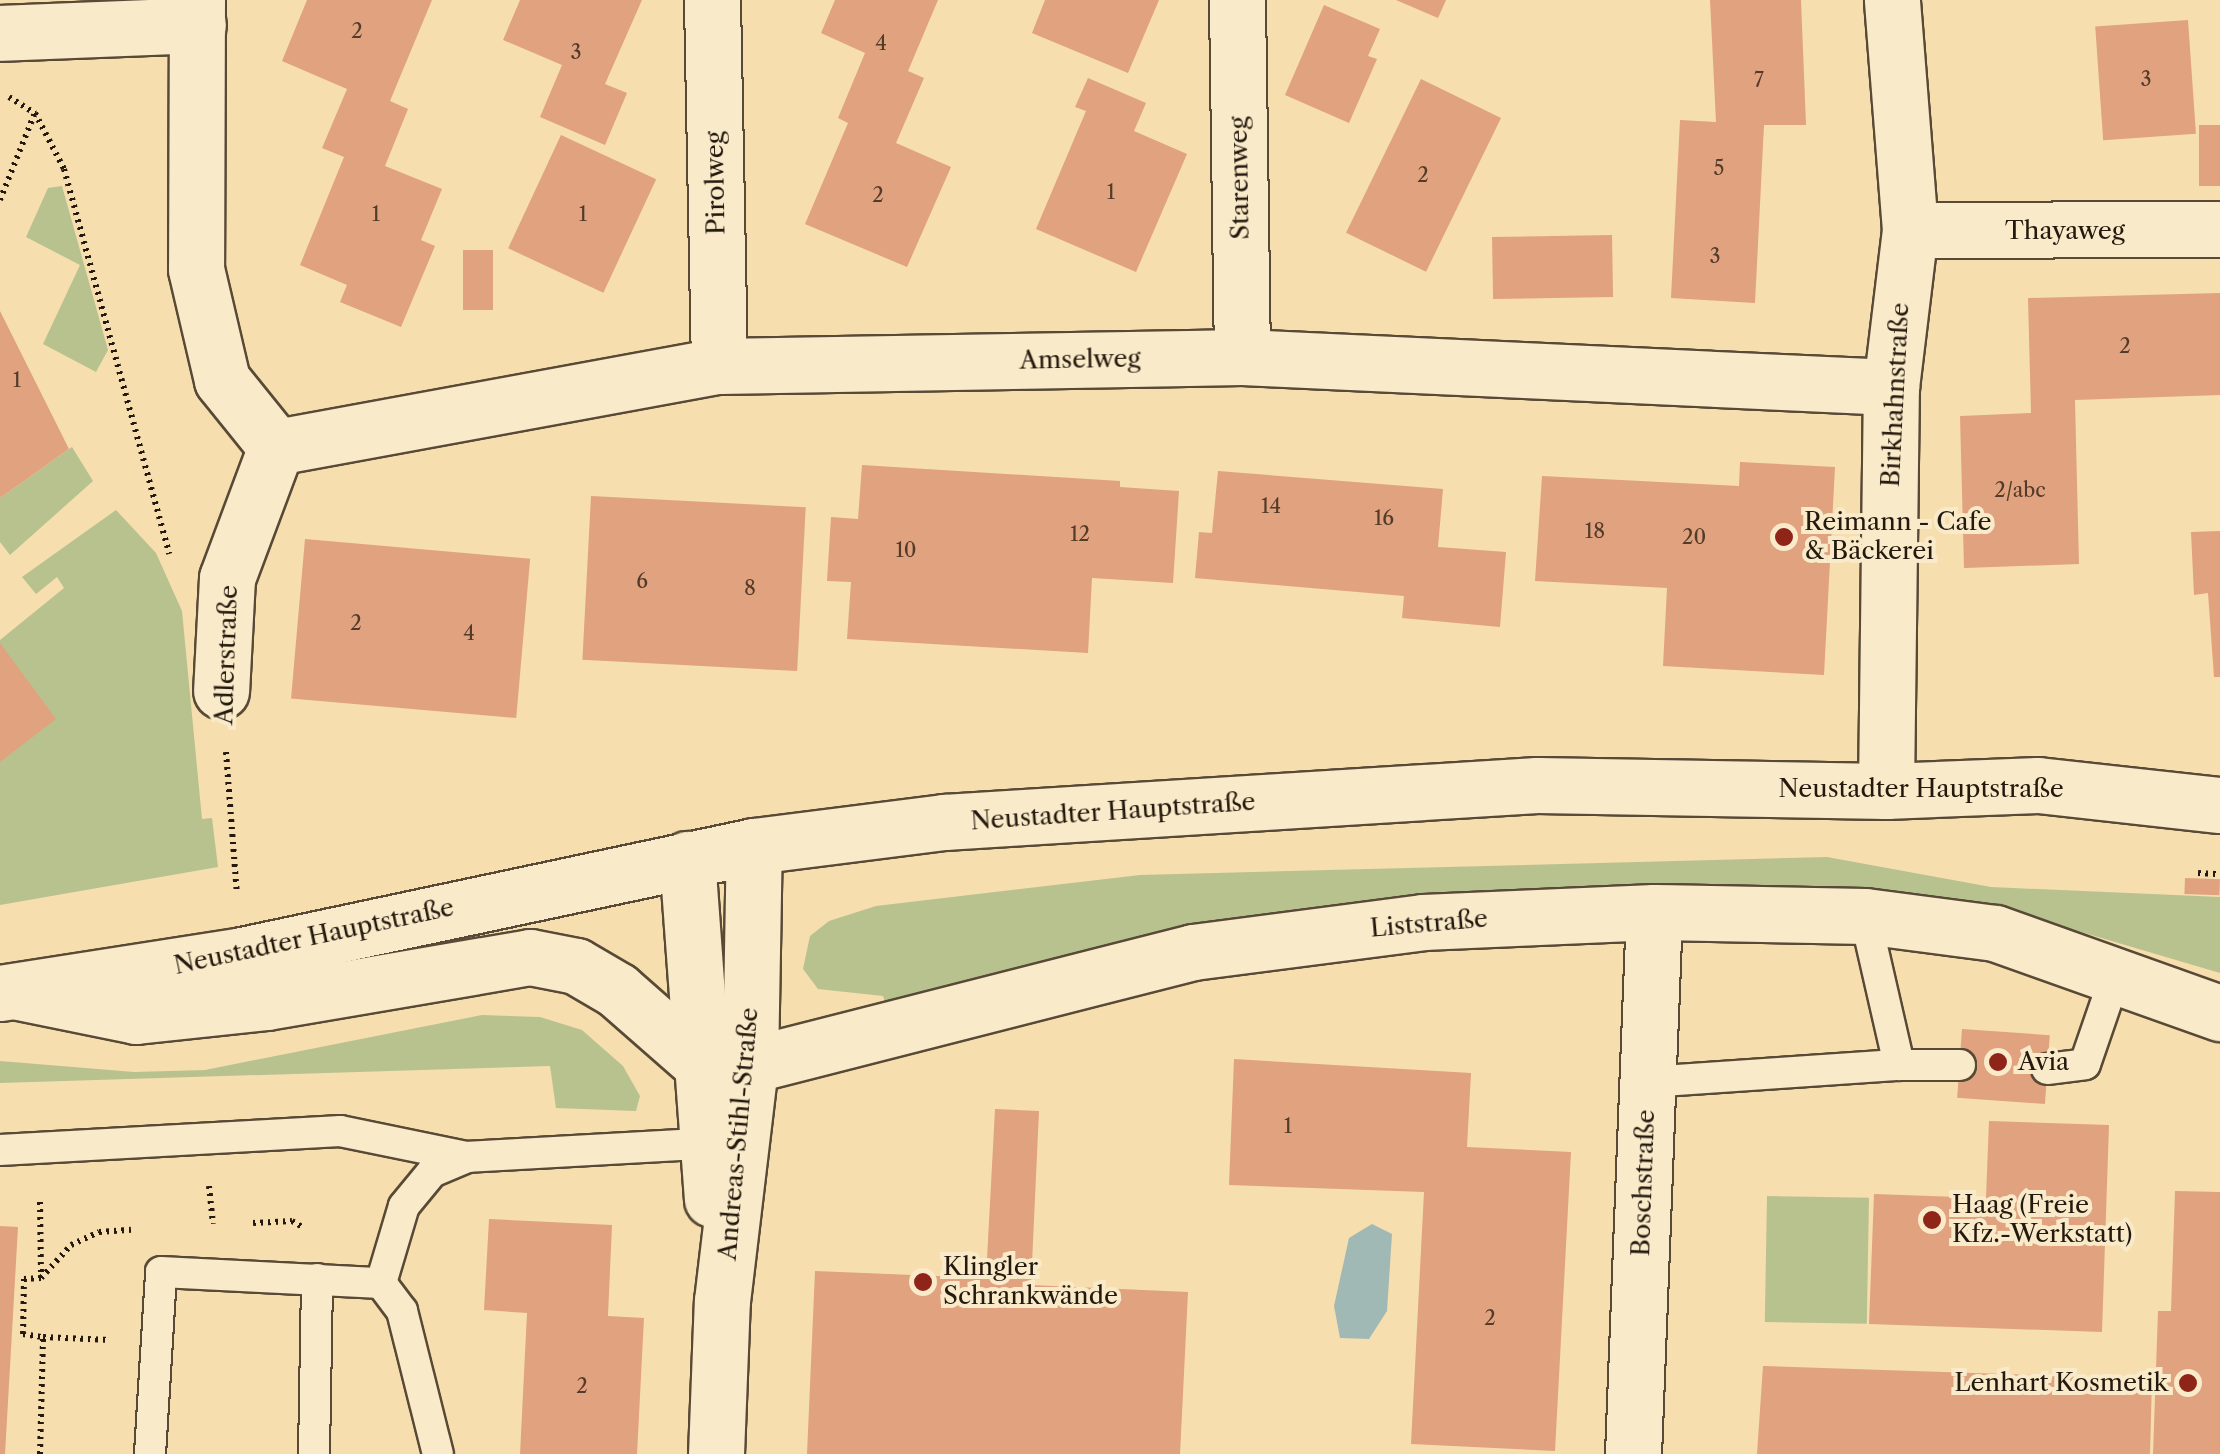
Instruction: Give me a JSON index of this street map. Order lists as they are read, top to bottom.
{
  "streets": {
    "street": [
      "Starenweg",
      "Pirolweg",
      "Thayaweg",
      "Amselweg",
      "Birkhahnstraße",
      "Adlerstraße",
      "Neustadter Hauptstraße",
      "Liststraße",
      "Andreas-Stihl-Straße",
      "Boschstraße"
    ]
  },
  "crossings": [
    ["Starenweg", "Amselweg"],
    ["Pirolweg", "Amselweg"],
    ["Thayaweg", "Birkhahnstraße"],
    ["Amselweg", "Birkhahnstraße"],
    ["Amselweg", "Adlerstraße"],
    ["Birkhahnstraße", "Neustadter Hauptstraße"],
    ["Adlerstraße", "Neustadter Hauptstraße"],
    ["Neustadter Hauptstraße", "Liststraße"],
    ["Neustadter Hauptstraße", "Andreas-Stihl-Straße"],
    ["Liststraße", "Andreas-Stihl-Straße"],
    ["Liststraße", "Boschstraße"]
  ],
  "places": [
    "Reimann - Cafe & Bäckerei",
    "Avia",
    "Haag (Freie Kfz.-Werkstatt)",
    "Klingler Schrankwände",
    "Lenhart Kosmetik"
  ],
  "house_numbers": [
    "2",
    "4",
    "3",
    "3",
    "7",
    "5",
    "2",
    "1",
    "2",
    "1",
    "1",
    "3",
    "2",
    "1",
    "2/abc",
    "14",
    "16",
    "18",
    "12",
    "20",
    "10",
    "6",
    "8",
    "2",
    "4",
    "1",
    "2",
    "2"
  ]
}
